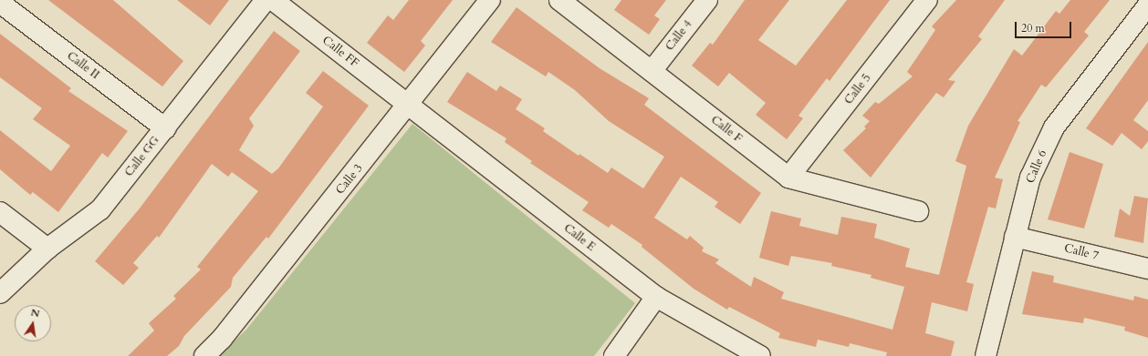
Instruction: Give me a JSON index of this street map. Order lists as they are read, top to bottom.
{
  "streets": {
    "street": [
      "Calle 4",
      "Calle FF",
      "Calle II",
      "Calle 5",
      "Calle F",
      "Calle GG",
      "Calle 6",
      "Calle 3",
      "Calle E",
      "Calle 7"
    ]
  },
  "crossings": [
    ["Calle 4", "Calle F"],
    ["Calle FF", "Calle 3"],
    ["Calle FF", "Calle E"],
    ["Calle II", "Calle GG"],
    ["Calle 5", "Calle F"],
    ["Calle 6", "Calle 7"],
    ["Calle 3", "Calle E"]
  ],
  "scale_bar": "20 m",
  "north": "top"
}
